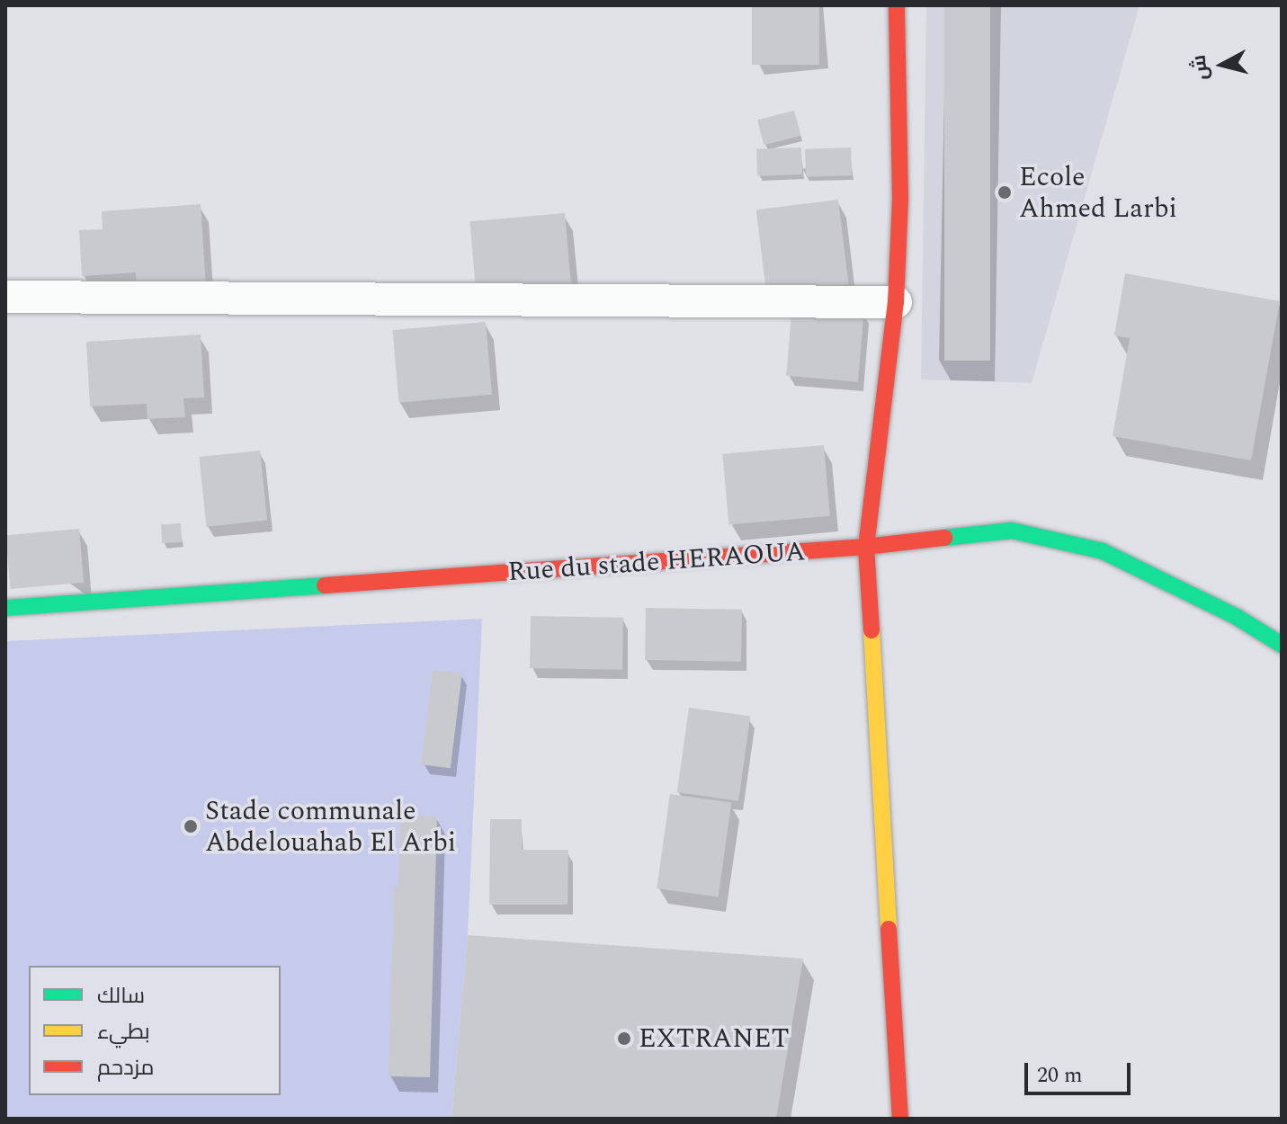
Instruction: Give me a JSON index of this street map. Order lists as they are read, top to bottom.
{
  "streets": {
    "street": ["Rue du stade HERAOUA"]
  },
  "places": ["Ecole Ahmed Larbi", "Stade communale Abdelouahab El Arbi", "EXTRANET"],
  "legend": ["سالك", "بطيء", "مزدحم"],
  "scale_bar": "20 m",
  "north": "left"
}
